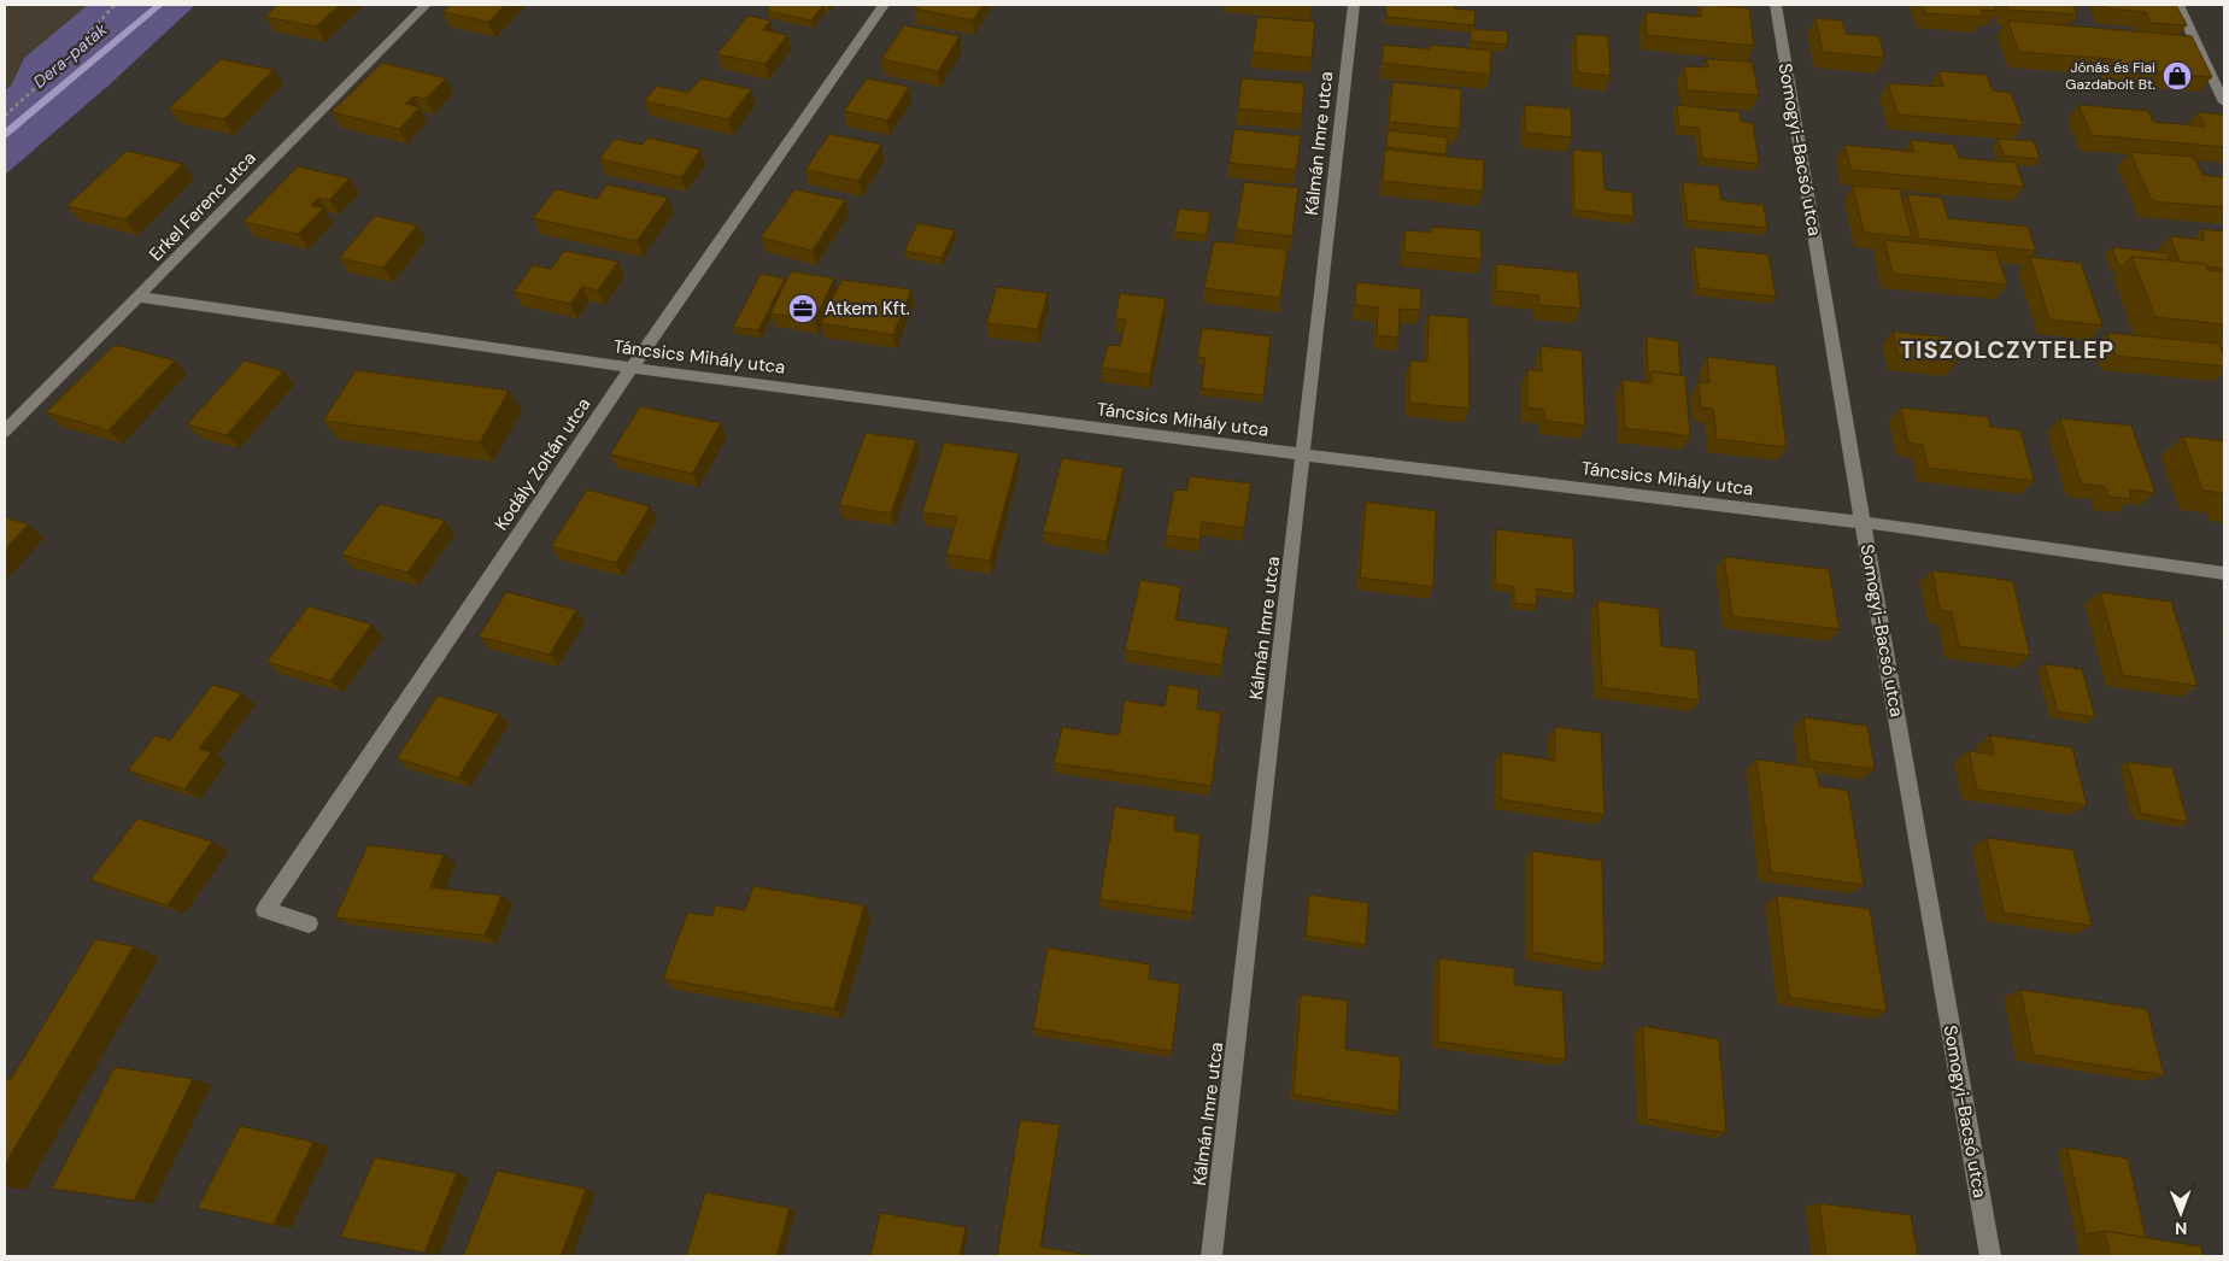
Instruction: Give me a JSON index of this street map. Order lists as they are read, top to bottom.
{
  "streets": {
    "street": [
      "Kálmán Imre utca",
      "Somogyi-Bacsó utca",
      "Erkel Ferenc utca",
      "Táncsics Mihály utca",
      "Kodály Zoltán utca"
    ]
  },
  "crossings": [
    ["Kálmán Imre utca", "Táncsics Mihály utca"],
    ["Somogyi-Bacsó utca", "Táncsics Mihály utca"],
    ["Erkel Ferenc utca", "Táncsics Mihály utca"],
    ["Táncsics Mihály utca", "Kodály Zoltán utca"]
  ],
  "districts": ["TISZOLCZYTELEP"],
  "water": ["Dera-patak"],
  "places": {
    "shop": ["Jónás és Fiai Gazdabolt Bt."],
    "office": ["Atkem Kft."]
  },
  "north": "bottom"
}
